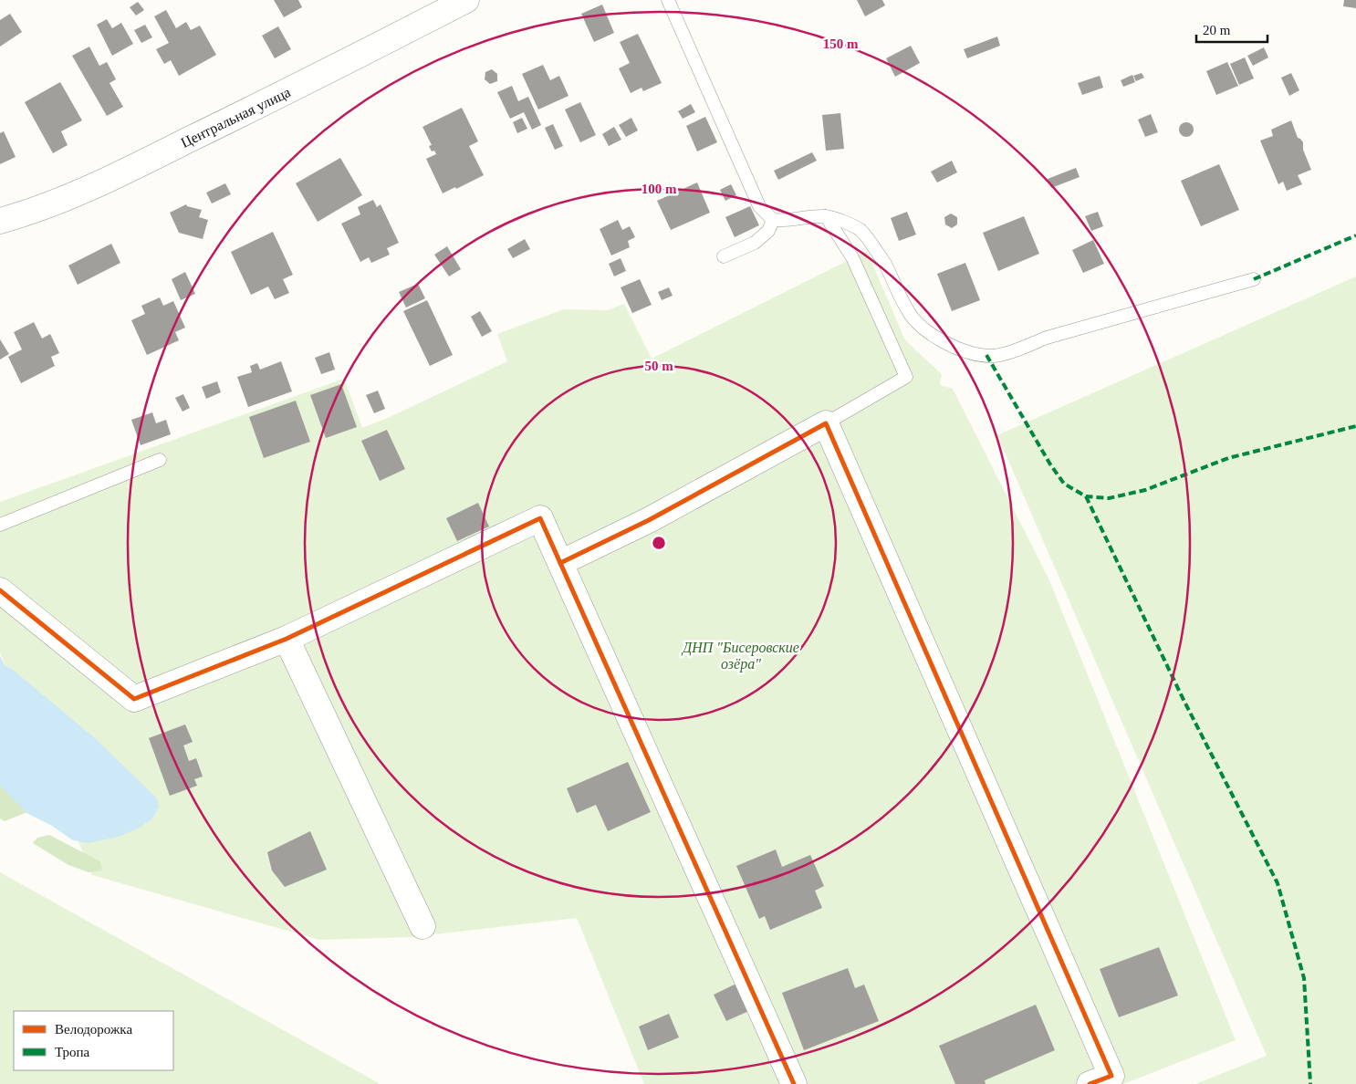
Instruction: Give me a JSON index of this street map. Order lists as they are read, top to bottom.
{
  "streets": {
    "street": ["Центральная улица"]
  },
  "parks": ["ДНП \"Бисеровские озёра\""],
  "legend": ["Велодорожка", "Тропа"],
  "scale_bar": "20 m",
  "rings": ["150 m", "100 m", "50 m"]
}
